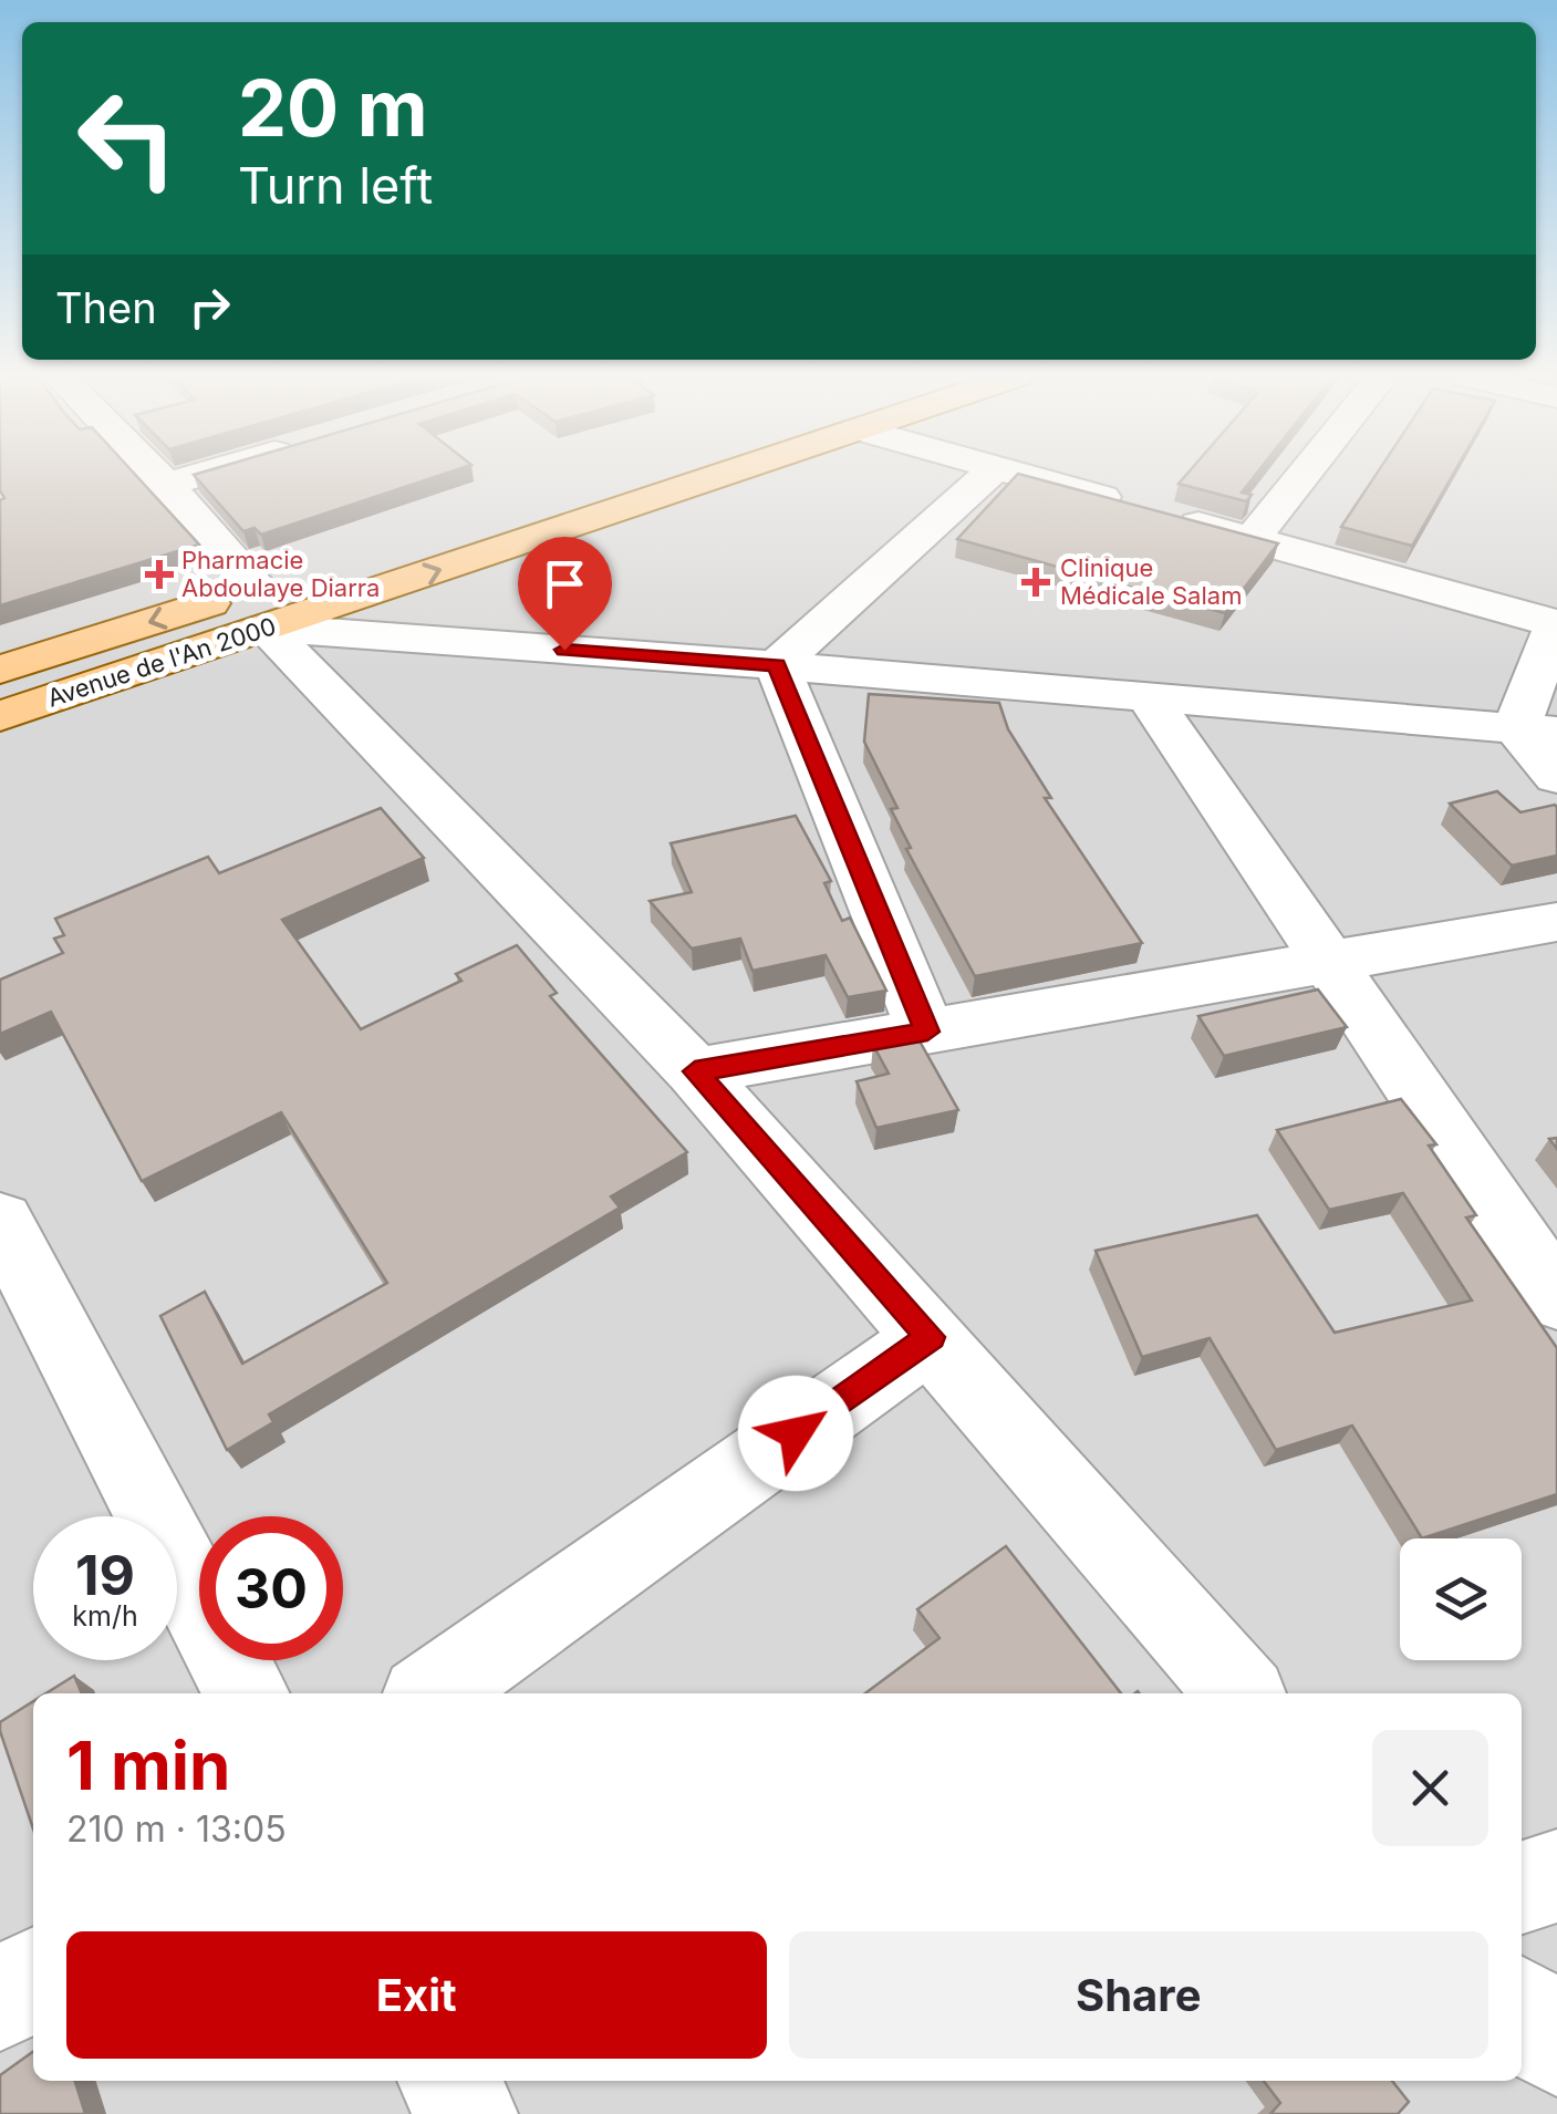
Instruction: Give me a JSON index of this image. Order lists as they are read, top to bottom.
{
  "streets": {
    "main road": ["Avenue de l'An 2000"]
  },
  "places": {
    "health": ["Pharmacie Abdoulaye Diarra", "Clinique Médicale Salam"]
  },
  "page": {
    "turn": ["20 m", "Turn left"],
    "then": "Then",
    "speed": "19 km/h",
    "limit": "30",
    "heading": ["1 min", "210 m · 13:05"],
    "buttons": ["Exit", "Share"]
  }
}
